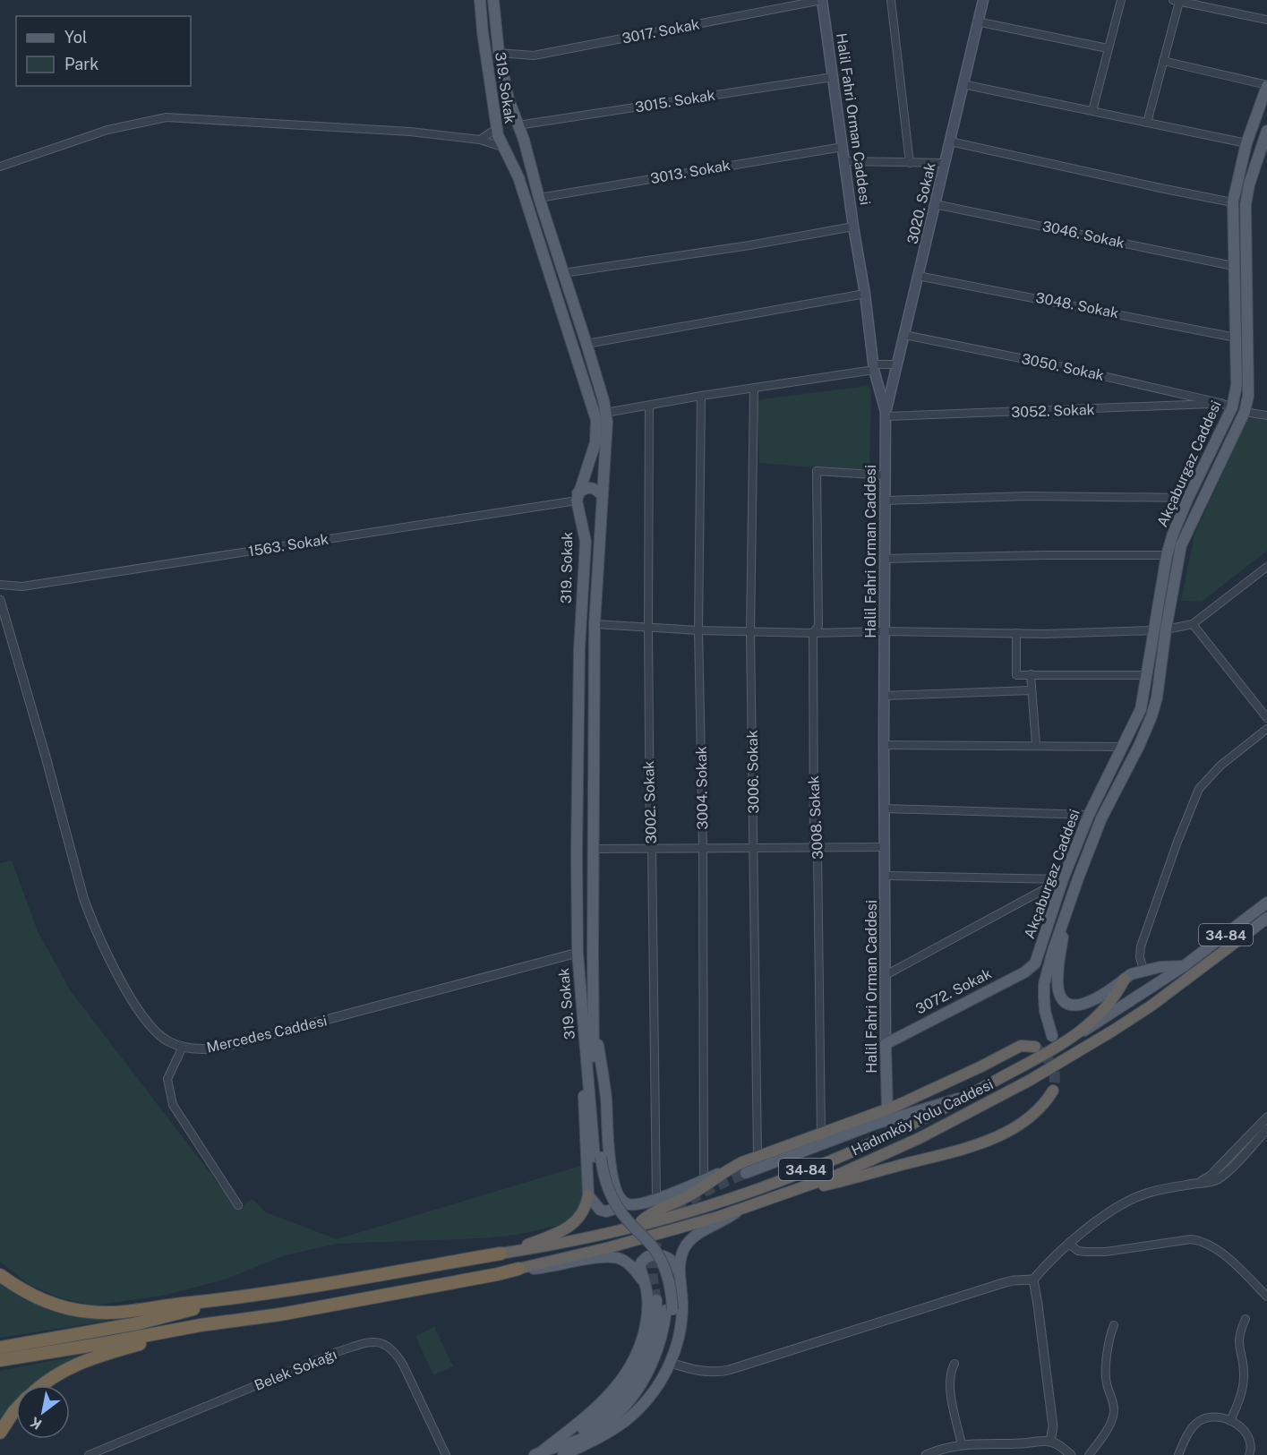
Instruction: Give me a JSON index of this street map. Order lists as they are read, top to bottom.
{
  "streets": {
    "highway": ["34-84", "Hadımköy Yolu Caddesi"],
    "main road": [
      "319. Sokak",
      "Halil Fahri Orman Caddesi",
      "3020. Sokak",
      "Akçaburgaz Caddesi",
      "3072. Sokak"
    ],
    "street": [
      "3017. Sokak",
      "3015. Sokak",
      "3013. Sokak",
      "3046. Sokak",
      "3048. Sokak",
      "3050. Sokak",
      "3052. Sokak",
      "1563. Sokak",
      "3006. Sokak",
      "3004. Sokak",
      "3002. Sokak",
      "3008. Sokak",
      "Mercedes Caddesi",
      "Belek Sokağı"
    ]
  },
  "crossings": [
    ["3017. Sokak", "319. Sokak"],
    ["3017. Sokak", "Halil Fahri Orman Caddesi"],
    ["319. Sokak", "3015. Sokak"],
    ["319. Sokak", "3013. Sokak"],
    ["319. Sokak", "1563. Sokak"],
    ["319. Sokak", "Mercedes Caddesi"],
    ["3015. Sokak", "Halil Fahri Orman Caddesi"],
    ["Halil Fahri Orman Caddesi", "3013. Sokak"],
    ["Halil Fahri Orman Caddesi", "3020. Sokak"],
    ["Halil Fahri Orman Caddesi", "3052. Sokak"],
    ["Halil Fahri Orman Caddesi", "3008. Sokak"],
    ["Halil Fahri Orman Caddesi", "3072. Sokak"],
    ["3020. Sokak", "3046. Sokak"],
    ["3020. Sokak", "3048. Sokak"],
    ["3020. Sokak", "3050. Sokak"],
    ["3020. Sokak", "3052. Sokak"],
    ["3046. Sokak", "Akçaburgaz Caddesi"],
    ["3048. Sokak", "Akçaburgaz Caddesi"],
    ["3050. Sokak", "3052. Sokak"],
    ["3050. Sokak", "Akçaburgaz Caddesi"],
    ["Akçaburgaz Caddesi", "3072. Sokak"],
    ["34-84", "Hadımköy Yolu Caddesi"]
  ],
  "legend": ["Yol", "Park"],
  "north": "bottom left"
}
